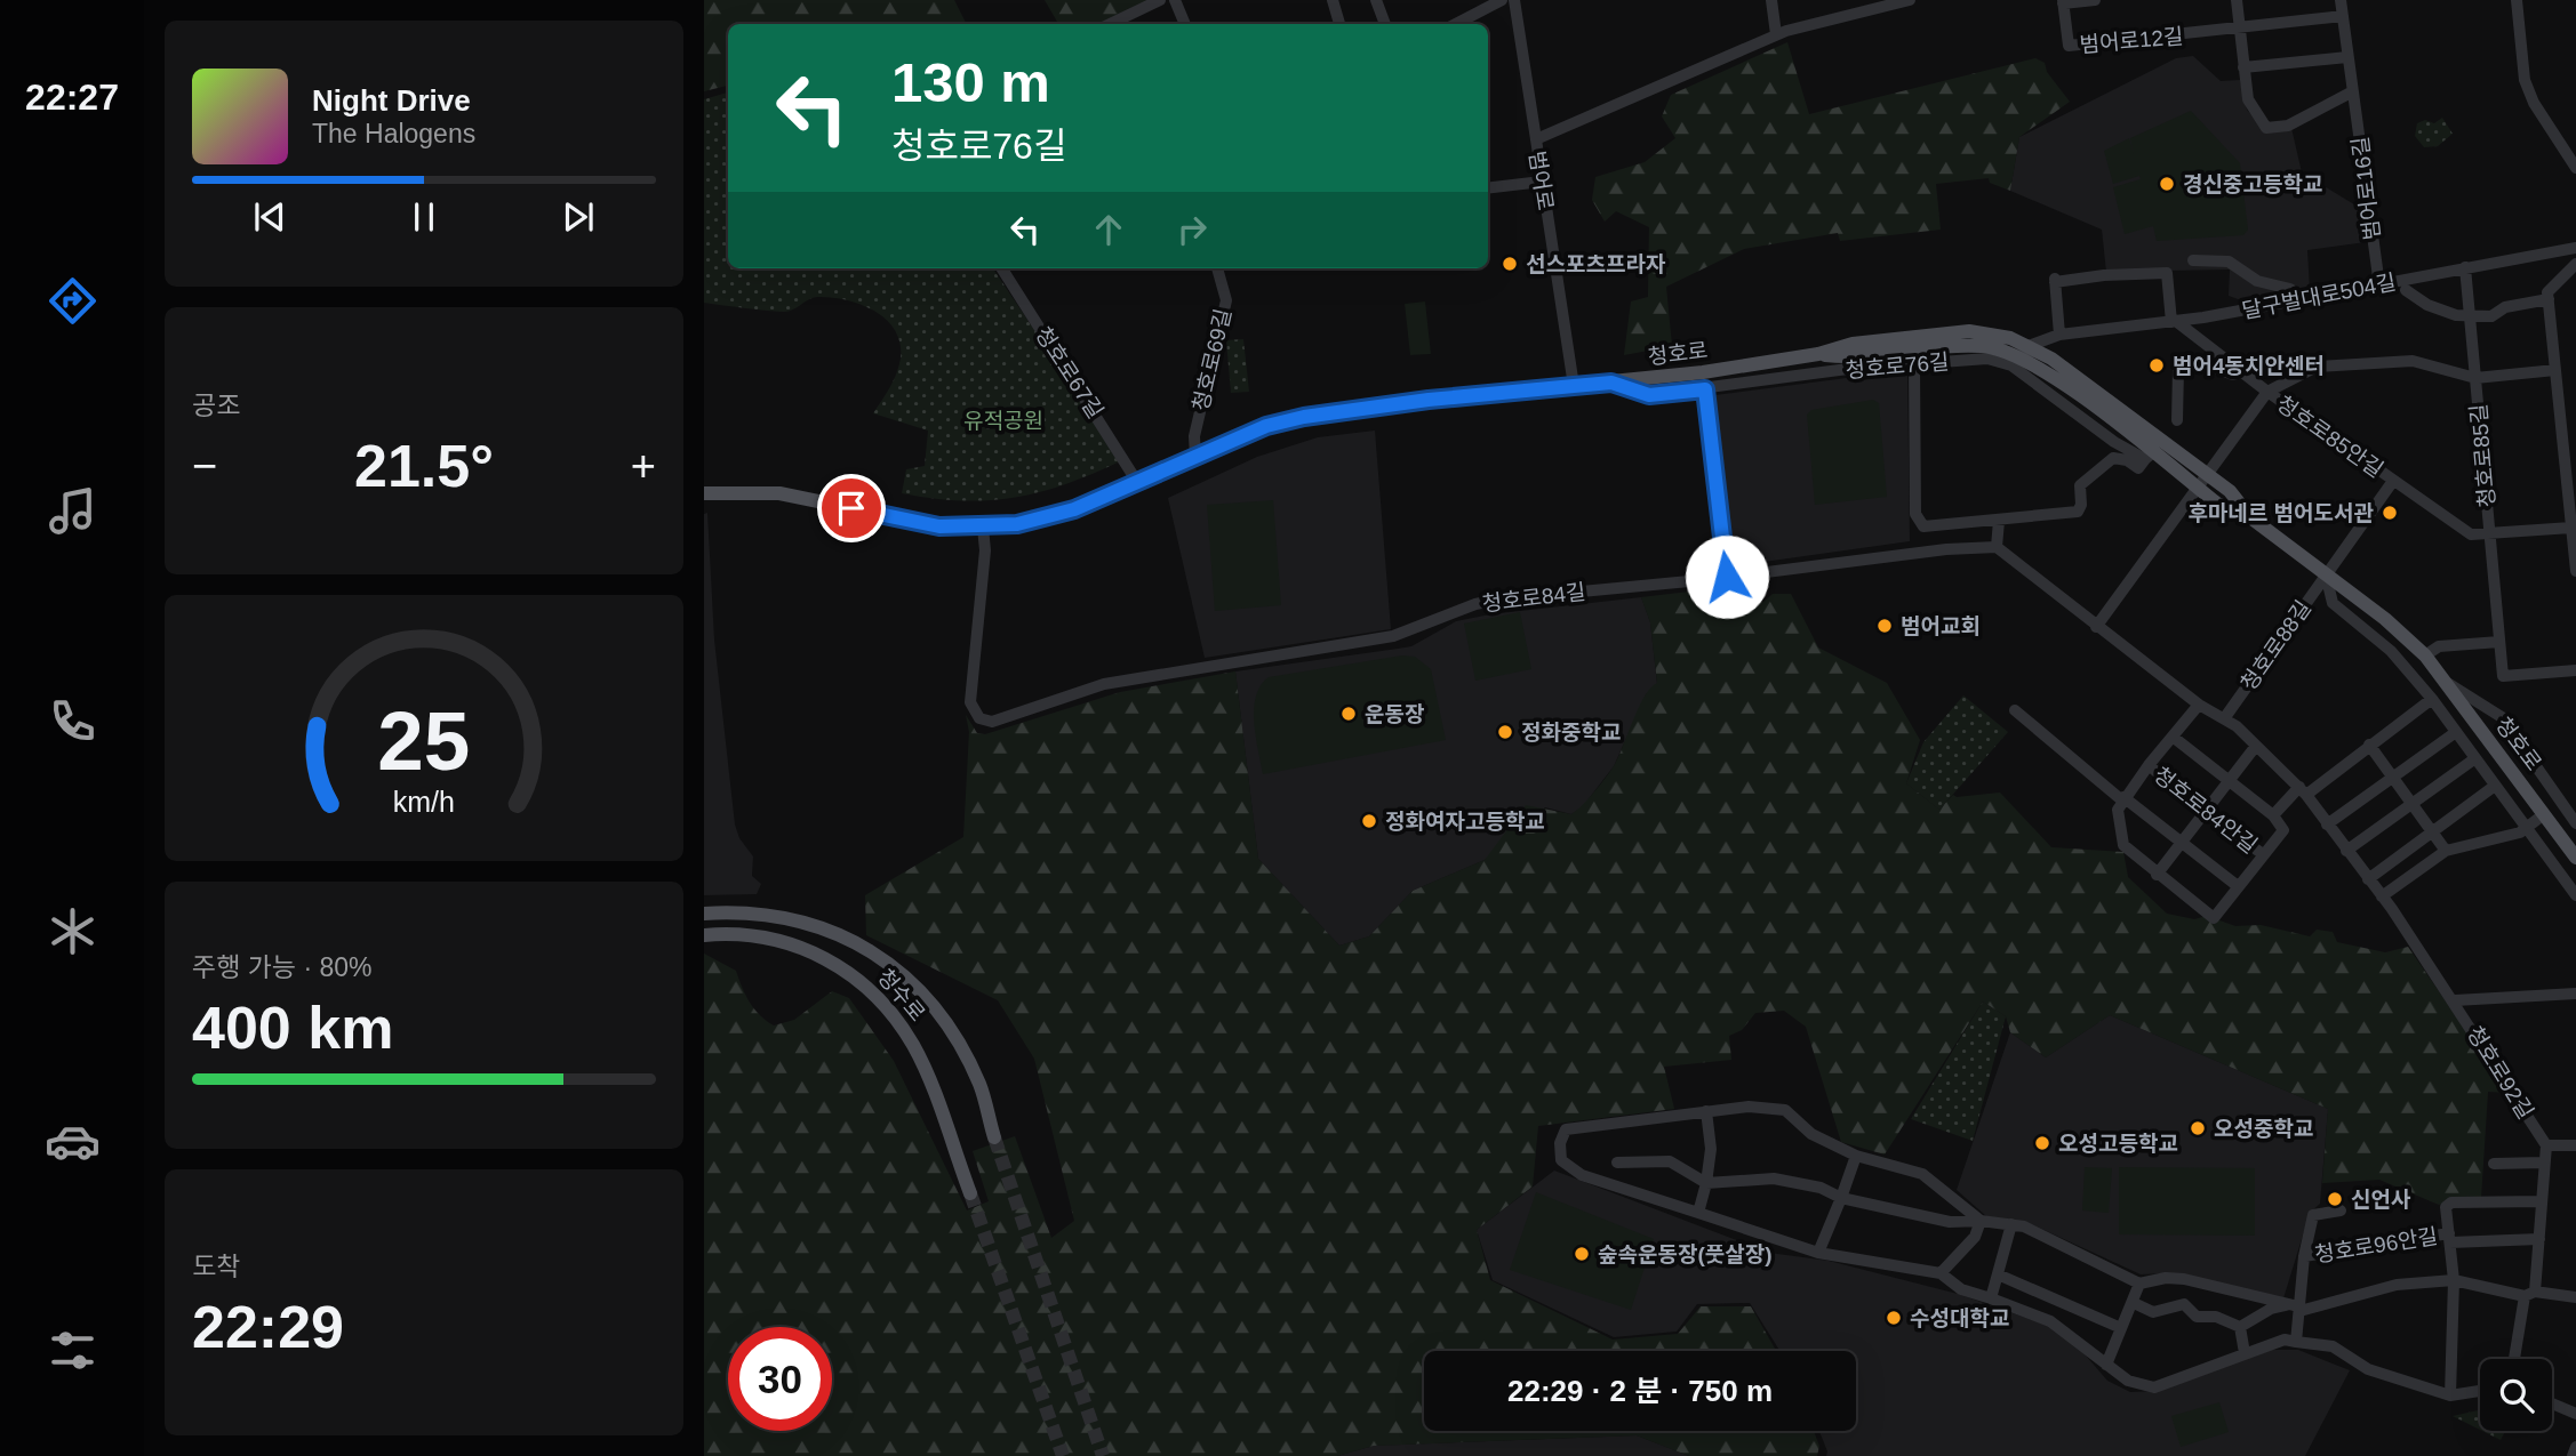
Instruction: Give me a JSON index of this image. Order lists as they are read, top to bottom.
{
  "streets": {
    "main road": ["청호로", "청수로"],
    "street": [
      "범어로12길",
      "범어로",
      "범어로16길",
      "달구벌대로504길",
      "청호로69길",
      "청호로76길",
      "청호로67길",
      "청호로85안길",
      "청호로85길",
      "청호로84길",
      "청호로88길",
      "청호로84안길",
      "청호로92길",
      "청호로96안길"
    ]
  },
  "crossings": [
    ["범어로", "청호로"],
    ["범어로16길", "달구벌대로504길"],
    ["달구벌대로504길", "청호로"],
    ["달구벌대로504길", "청호로85안길"],
    ["청호로", "청호로69길"],
    ["청호로", "청호로76길"],
    ["청호로", "청호로67길"],
    ["청호로", "청호로85길"],
    ["청호로", "청호로84길"],
    ["청호로", "청호로88길"],
    ["청호로85안길", "청호로85길"]
  ],
  "parks": ["유적공원"],
  "places": [
    "경신중고등학교",
    "선스포츠프라자",
    "범어4동치안센터",
    "후마네르 범어도서관",
    "범어교회",
    "운동장",
    "정화중학교",
    "정화여자고등학교",
    "오성중학교",
    "오성고등학교",
    "신언사",
    "숲속운동장(풋살장)",
    "수성대학교"
  ],
  "page": {
    "tabs": "22:27",
    "turn": ["130 m", "청호로76길"],
    "song": ["Night Drive", "The Halogens"],
    "tile": [
      "공조",
      ["주행 가능 · 80%", "400 km"],
      ["도착", "22:29"]
    ],
    "heat": ["−", "21.5°", "+"],
    "limit": "30",
    "trip": "22:29 · 2 분 · 750 m",
    "gauge": ["25", "km/h"]
  }
}
